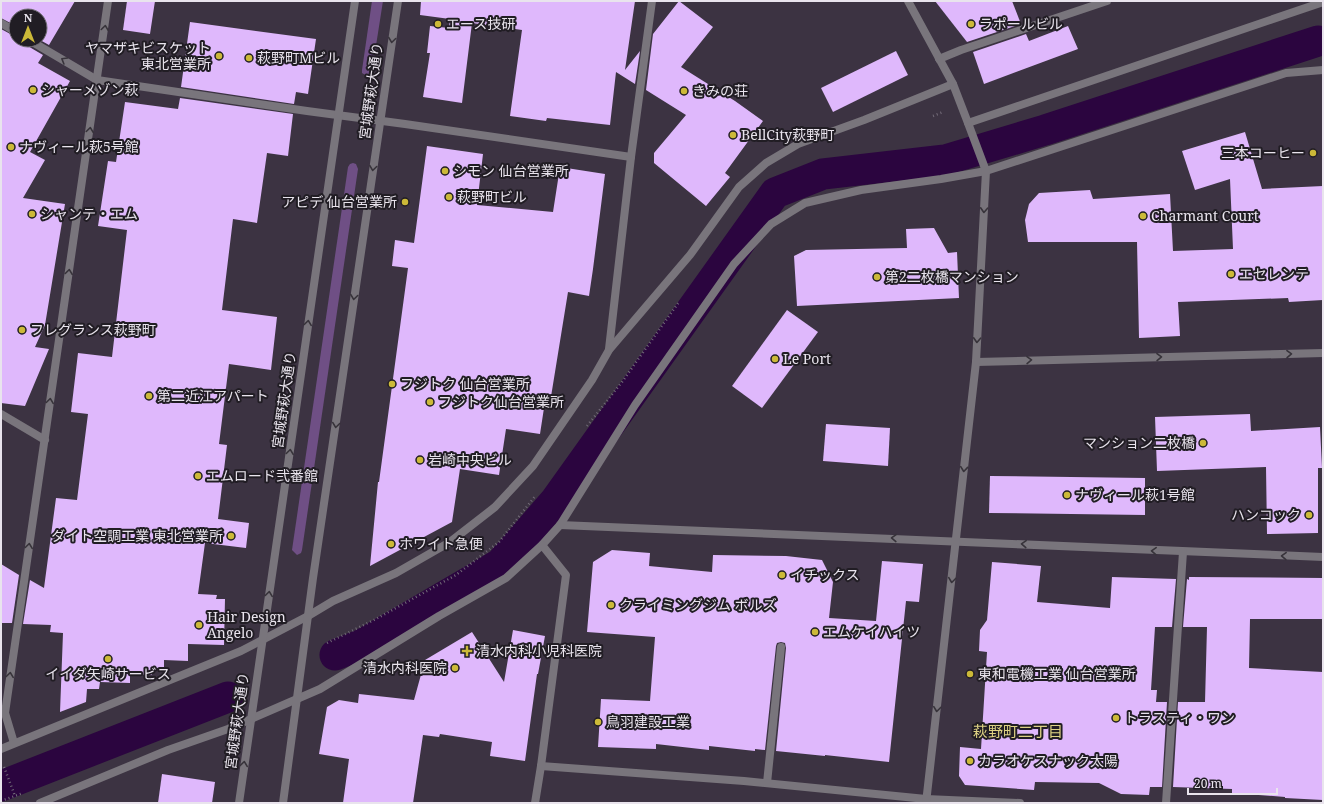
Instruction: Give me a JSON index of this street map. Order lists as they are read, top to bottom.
{
  "streets": {
    "street": ["宮城野萩大通り"]
  },
  "districts": ["萩野町二丁目"],
  "places": {
    "other": [
      "エース技研",
      "ラポールビル",
      "ヤマザキビスケット 東北営業所",
      "萩野町Mビル",
      "シャーメゾン萩",
      "きみの荘",
      "BellCity萩野町",
      "ナヴィール萩5号館",
      "三本コーヒー",
      "シモン 仙台営業所",
      "萩野町ビル",
      "アピデ 仙台営業所",
      "シャンテ・エム",
      "Charmant Court",
      "エセレンテ",
      "第2二枚橋マンション",
      "フレグランス萩野町",
      "Le Port",
      "フジトク 仙台営業所",
      "第二近江アパート",
      "フジトク仙台営業所",
      "マンション二枚橋",
      "岩崎中央ビル",
      "エムロード弐番館",
      "ナヴィール萩1号館",
      "ハンコック",
      "ダイト空調工業 東北営業所",
      "ホワイト急便",
      "イチックス",
      "クライミングジム ボルズ",
      "Hair Design Angelo",
      "エムケイハイツ",
      "イイダ矢崎サービス",
      "清水内科医院",
      "東和電機工業 仙台営業所",
      "トラスティ・ワン",
      "鳥羽建設工業",
      "カラオケスナック太陽"
    ],
    "health": ["清水内科小児科医院"]
  },
  "scale_bar": "20 m",
  "north": "top"
}
